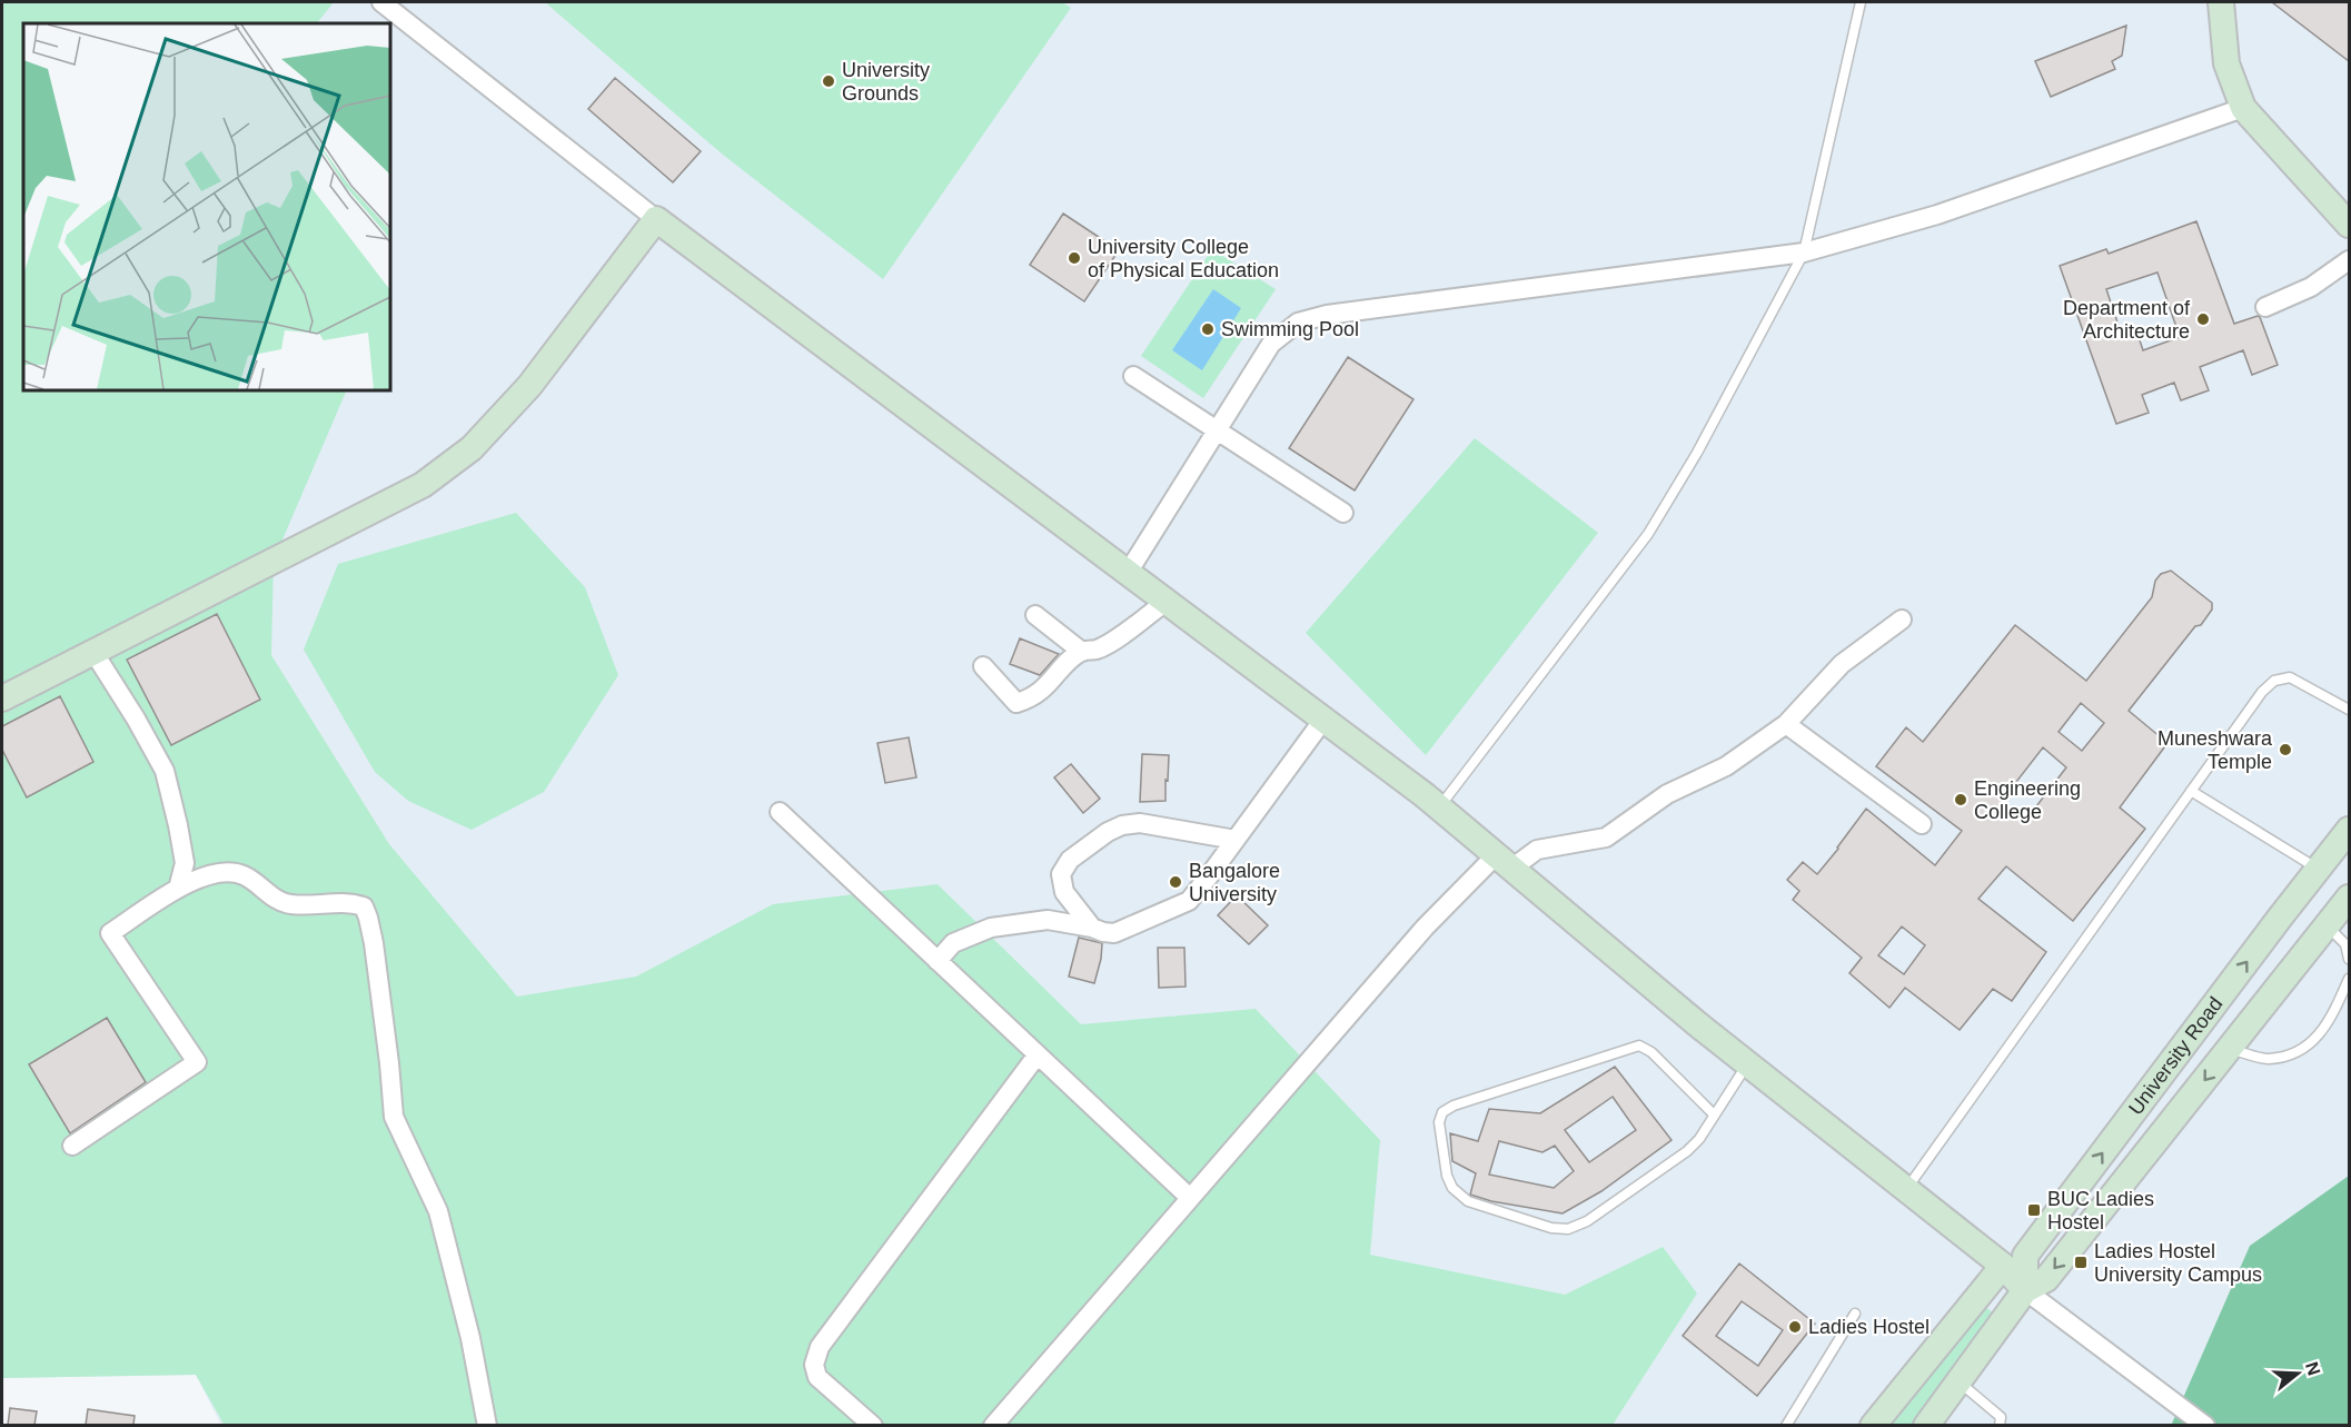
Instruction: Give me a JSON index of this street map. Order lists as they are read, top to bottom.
{
  "streets": {
    "street": ["University Road"]
  },
  "places": {
    "other": [
      "University Grounds",
      "University College of Physical Education",
      "Department of Architecture",
      "Swimming Pool",
      "Muneshwara Temple",
      "Engineering College",
      "Bangalore University",
      "Ladies Hostel"
    ],
    "transit": ["BUC Ladies Hostel", "Ladies Hostel University Campus"]
  },
  "north": "right"
}
